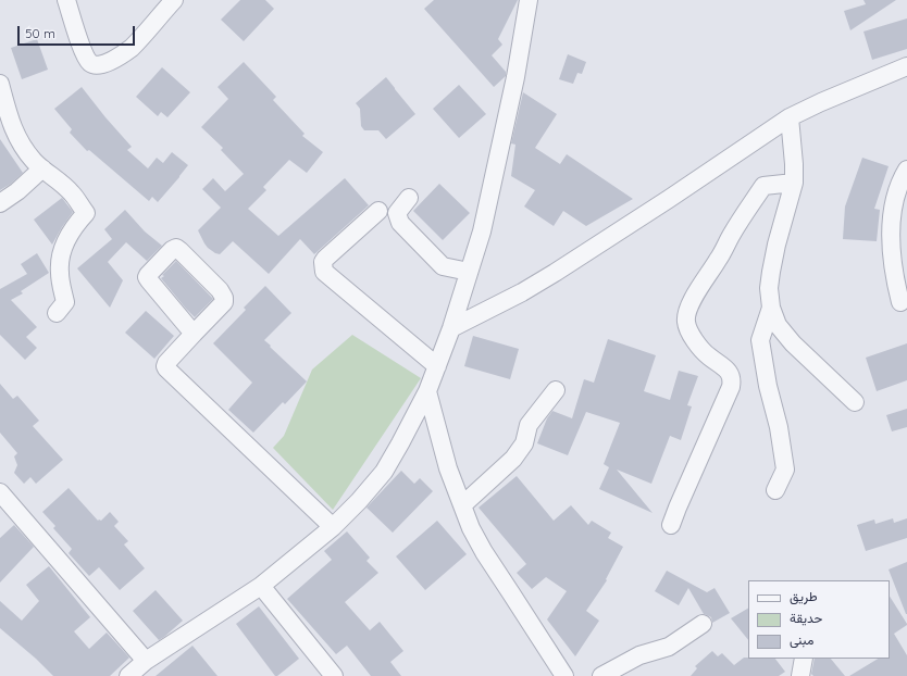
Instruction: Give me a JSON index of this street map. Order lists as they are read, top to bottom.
{
  "legend": ["طريق", "حديقة", "مبنى"],
  "scale_bar": "50 m"
}
